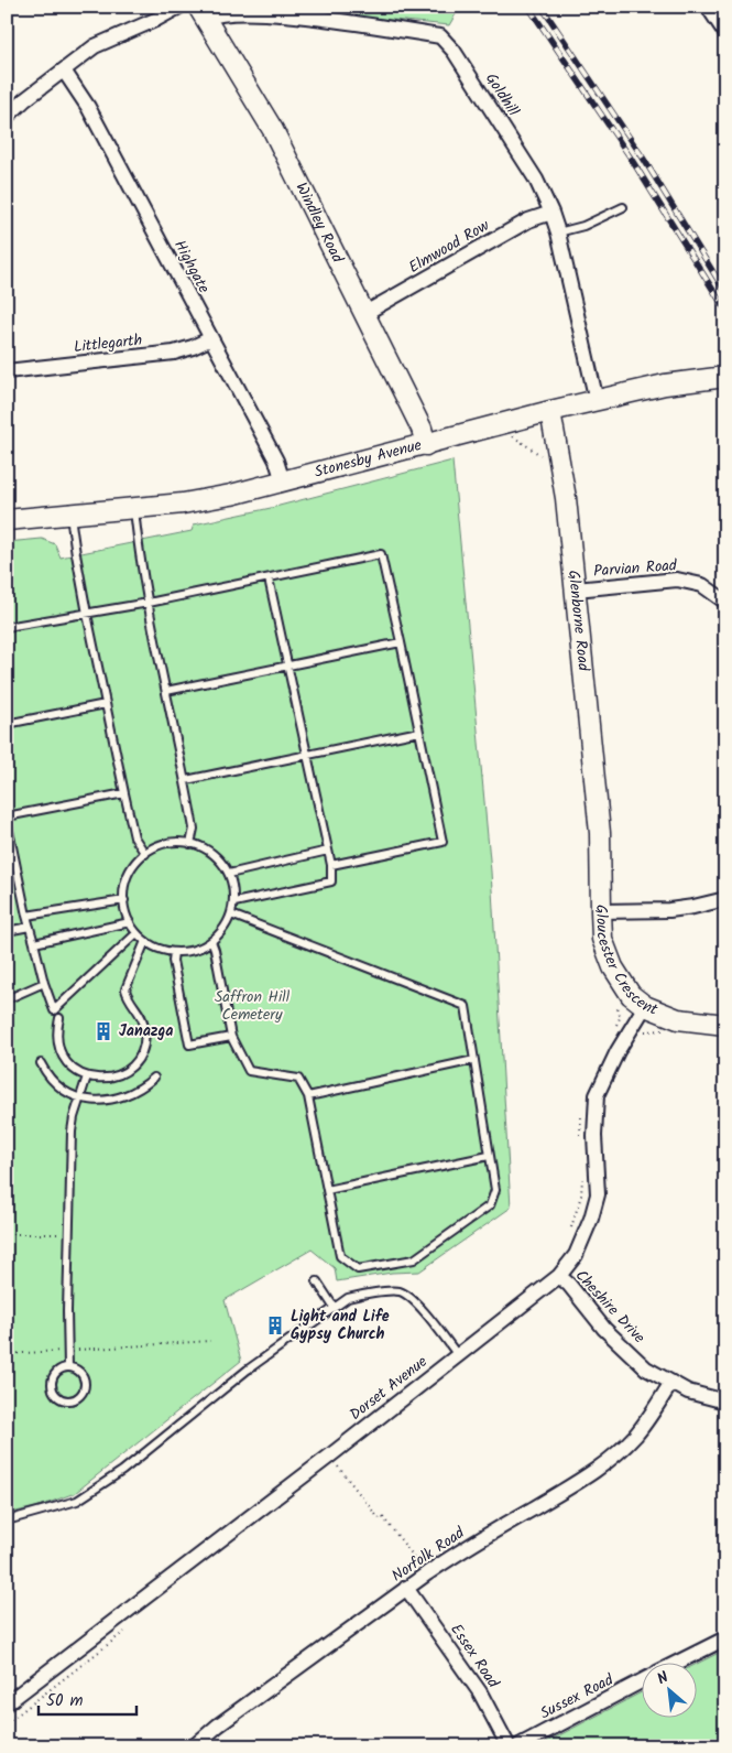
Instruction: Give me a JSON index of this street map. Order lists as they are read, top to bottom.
{
  "streets": {
    "street": [
      "Goldhill",
      "Windley Road",
      "Elmwood Row",
      "Highgate",
      "Littlegarth",
      "Stonesby Avenue",
      "Parvian Road",
      "Glenborne Road",
      "Gloucester Crescent",
      "Cheshire Drive",
      "Dorset Avenue",
      "Norfolk Road",
      "Essex Road",
      "Sussex Road"
    ]
  },
  "crossings": [
    ["Goldhill", "Windley Road"],
    ["Goldhill", "Elmwood Row"],
    ["Goldhill", "Stonesby Avenue"],
    ["Windley Road", "Elmwood Row"],
    ["Windley Road", "Stonesby Avenue"],
    ["Highgate", "Littlegarth"],
    ["Highgate", "Stonesby Avenue"],
    ["Stonesby Avenue", "Glenborne Road"],
    ["Parvian Road", "Glenborne Road"],
    ["Glenborne Road", "Gloucester Crescent"],
    ["Gloucester Crescent", "Dorset Avenue"],
    ["Cheshire Drive", "Dorset Avenue"],
    ["Cheshire Drive", "Norfolk Road"],
    ["Norfolk Road", "Essex Road"]
  ],
  "parks": ["Saffron Hill Cemetery"],
  "places": {
    "building": ["Janazga", "Light and Life Gypsy Church"]
  },
  "scale_bar": "50 m",
  "north": "top left"
}
